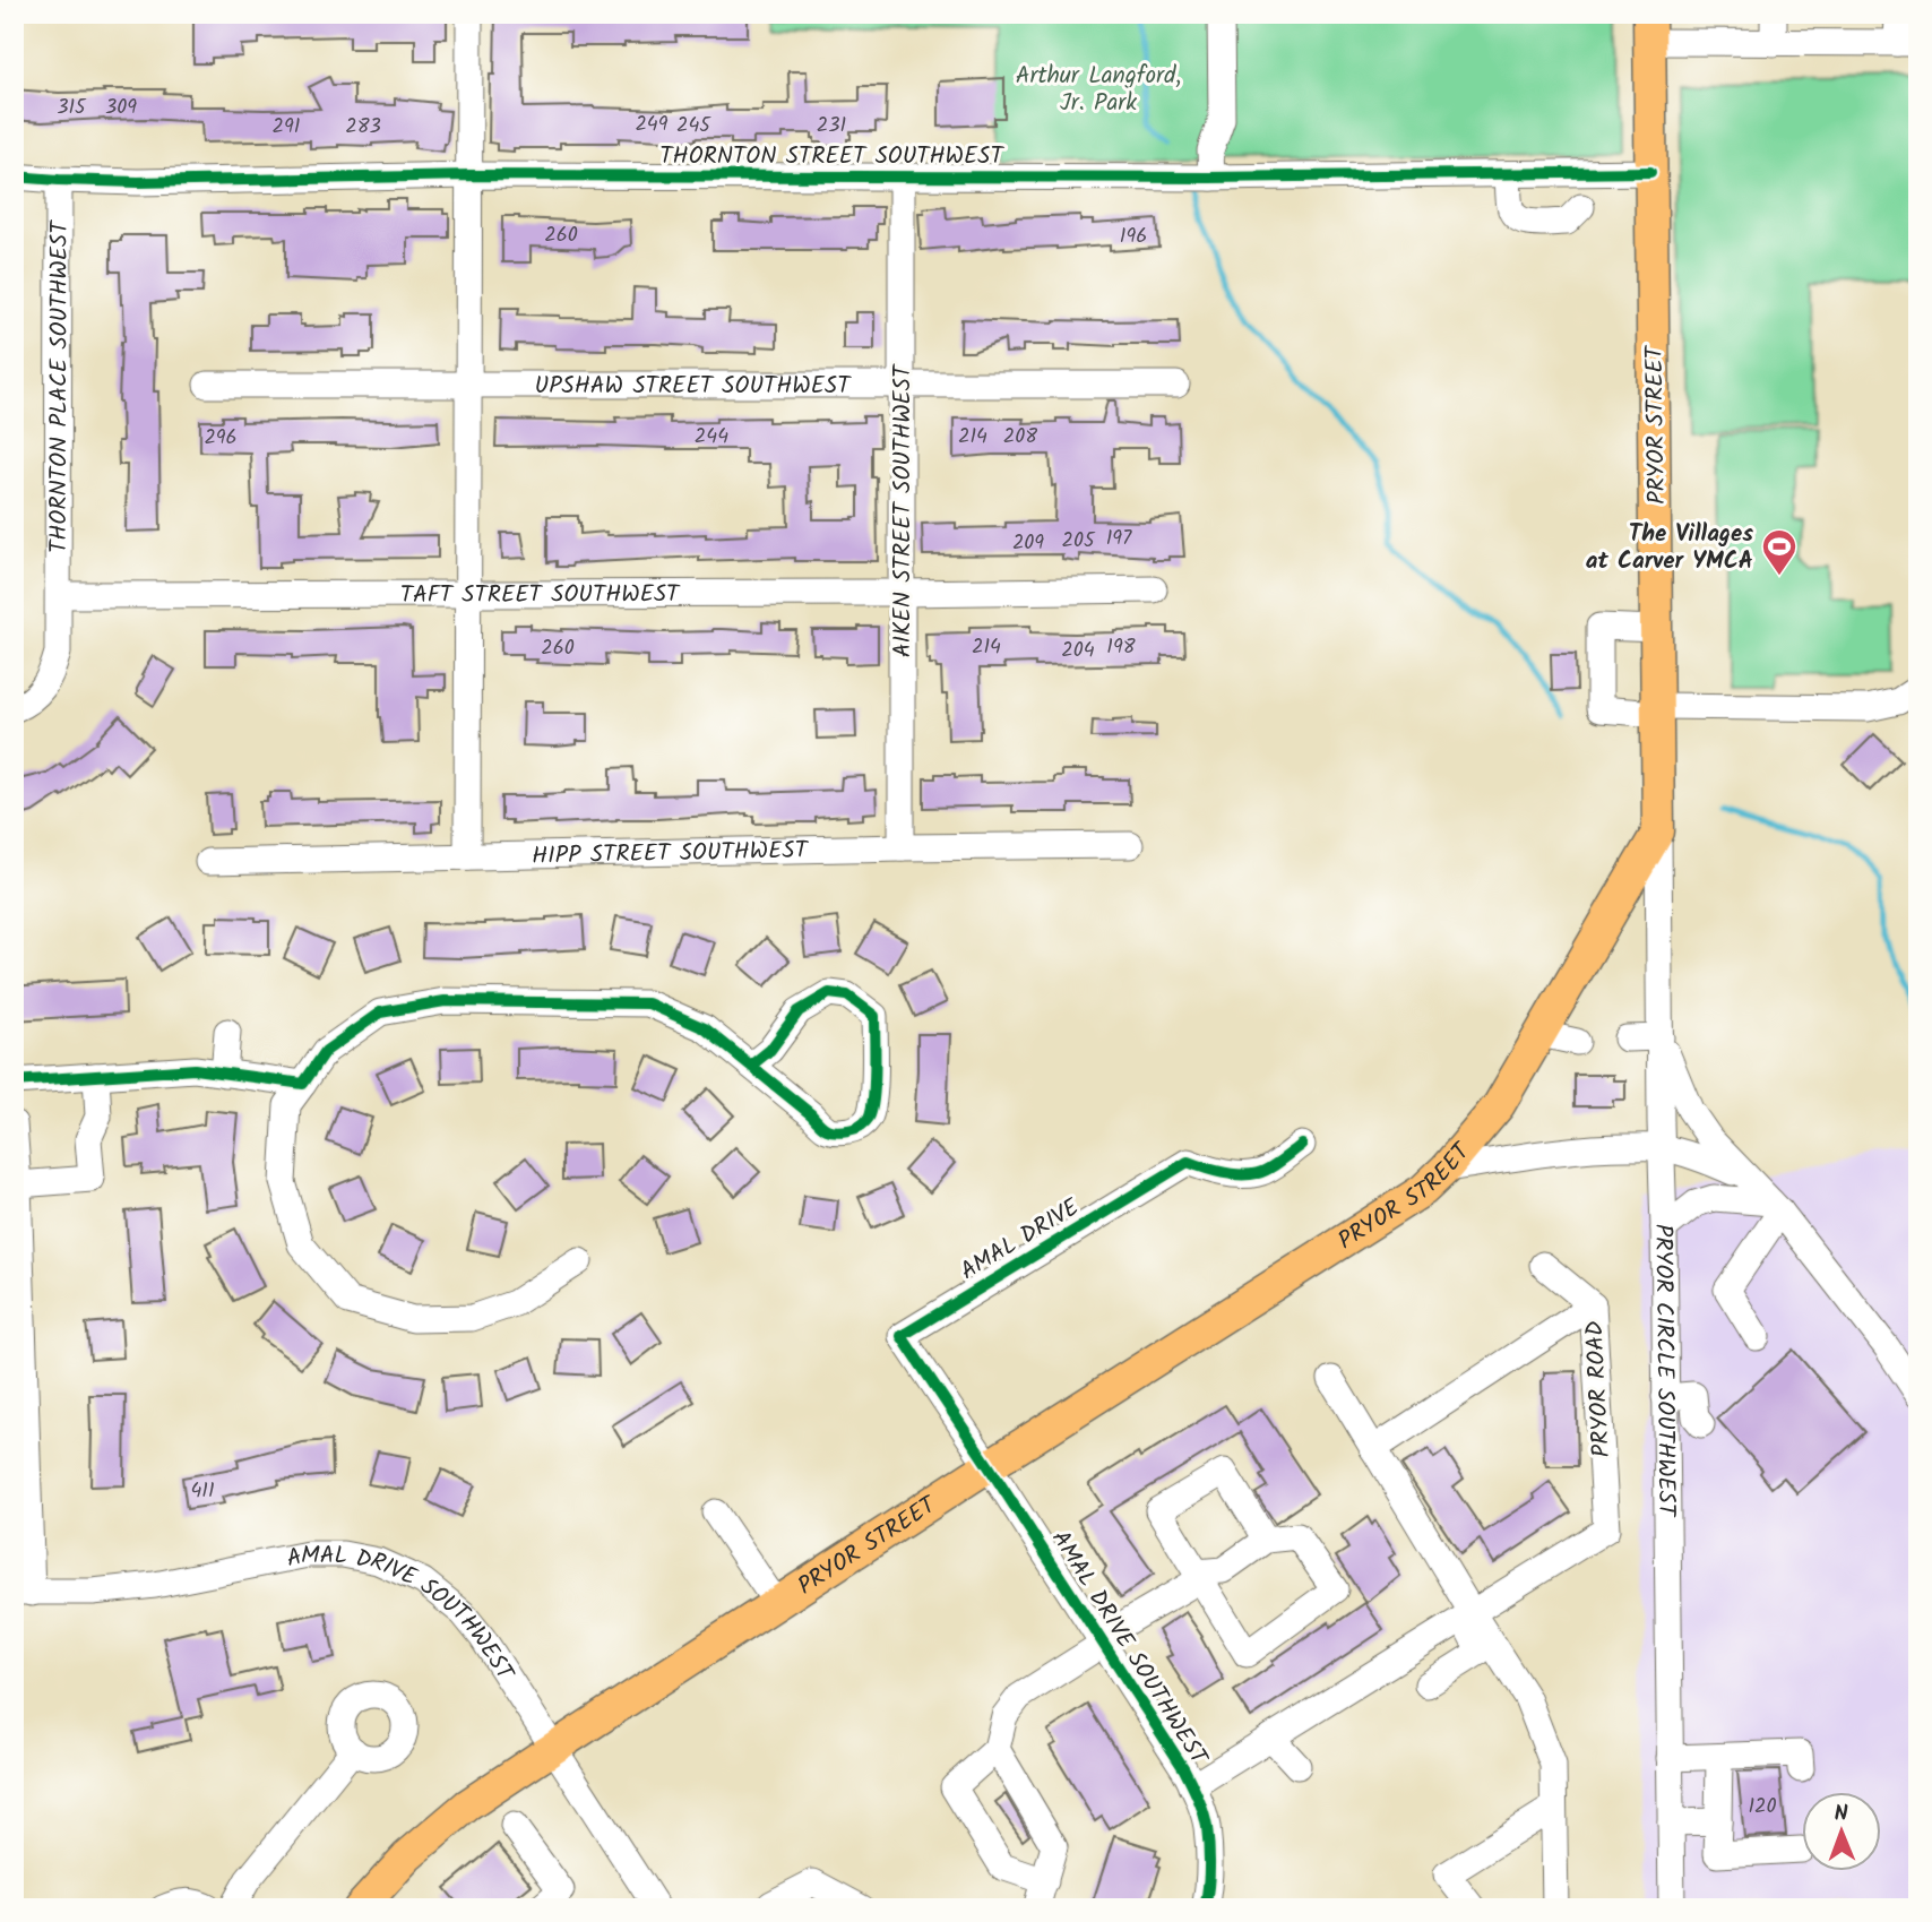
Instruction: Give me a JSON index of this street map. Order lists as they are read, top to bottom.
{
  "streets": {
    "main road": ["PRYOR STREET"],
    "street": [
      "THORNTON STREET SOUTHWEST",
      "UPSHAW STREET SOUTHWEST",
      "THORNTON PLACE SOUTHWEST",
      "AIKEN STREET SOUTHWEST",
      "TAFT STREET SOUTHWEST",
      "HIPP STREET SOUTHWEST",
      "AMAL DRIVE",
      "PRYOR CIRCLE SOUTHWEST",
      "PRYOR ROAD",
      "AMAL DRIVE SOUTHWEST"
    ]
  },
  "crossings": [
    ["THORNTON STREET SOUTHWEST", "THORNTON PLACE SOUTHWEST"],
    ["THORNTON STREET SOUTHWEST", "PRYOR STREET"],
    ["THORNTON STREET SOUTHWEST", "AIKEN STREET SOUTHWEST"],
    ["UPSHAW STREET SOUTHWEST", "AIKEN STREET SOUTHWEST"],
    ["THORNTON PLACE SOUTHWEST", "TAFT STREET SOUTHWEST"],
    ["PRYOR STREET", "AMAL DRIVE"],
    ["PRYOR STREET", "PRYOR CIRCLE SOUTHWEST"],
    ["PRYOR STREET", "AMAL DRIVE SOUTHWEST"],
    ["AIKEN STREET SOUTHWEST", "TAFT STREET SOUTHWEST"],
    ["AIKEN STREET SOUTHWEST", "HIPP STREET SOUTHWEST"],
    ["AMAL DRIVE", "AMAL DRIVE SOUTHWEST"],
    ["PRYOR ROAD", "AMAL DRIVE SOUTHWEST"]
  ],
  "parks": ["Arthur Langford, Jr. Park"],
  "places": {
    "sports": ["The Villages at Carver YMCA"]
  },
  "house_numbers": [
    "315",
    "309",
    "249",
    "245",
    "231",
    "291",
    "283",
    "260",
    "196",
    "244",
    "214",
    "208",
    "296",
    "197",
    "205",
    "209",
    "214",
    "198",
    "260",
    "204",
    "411",
    "120"
  ],
  "north": "top"
}
